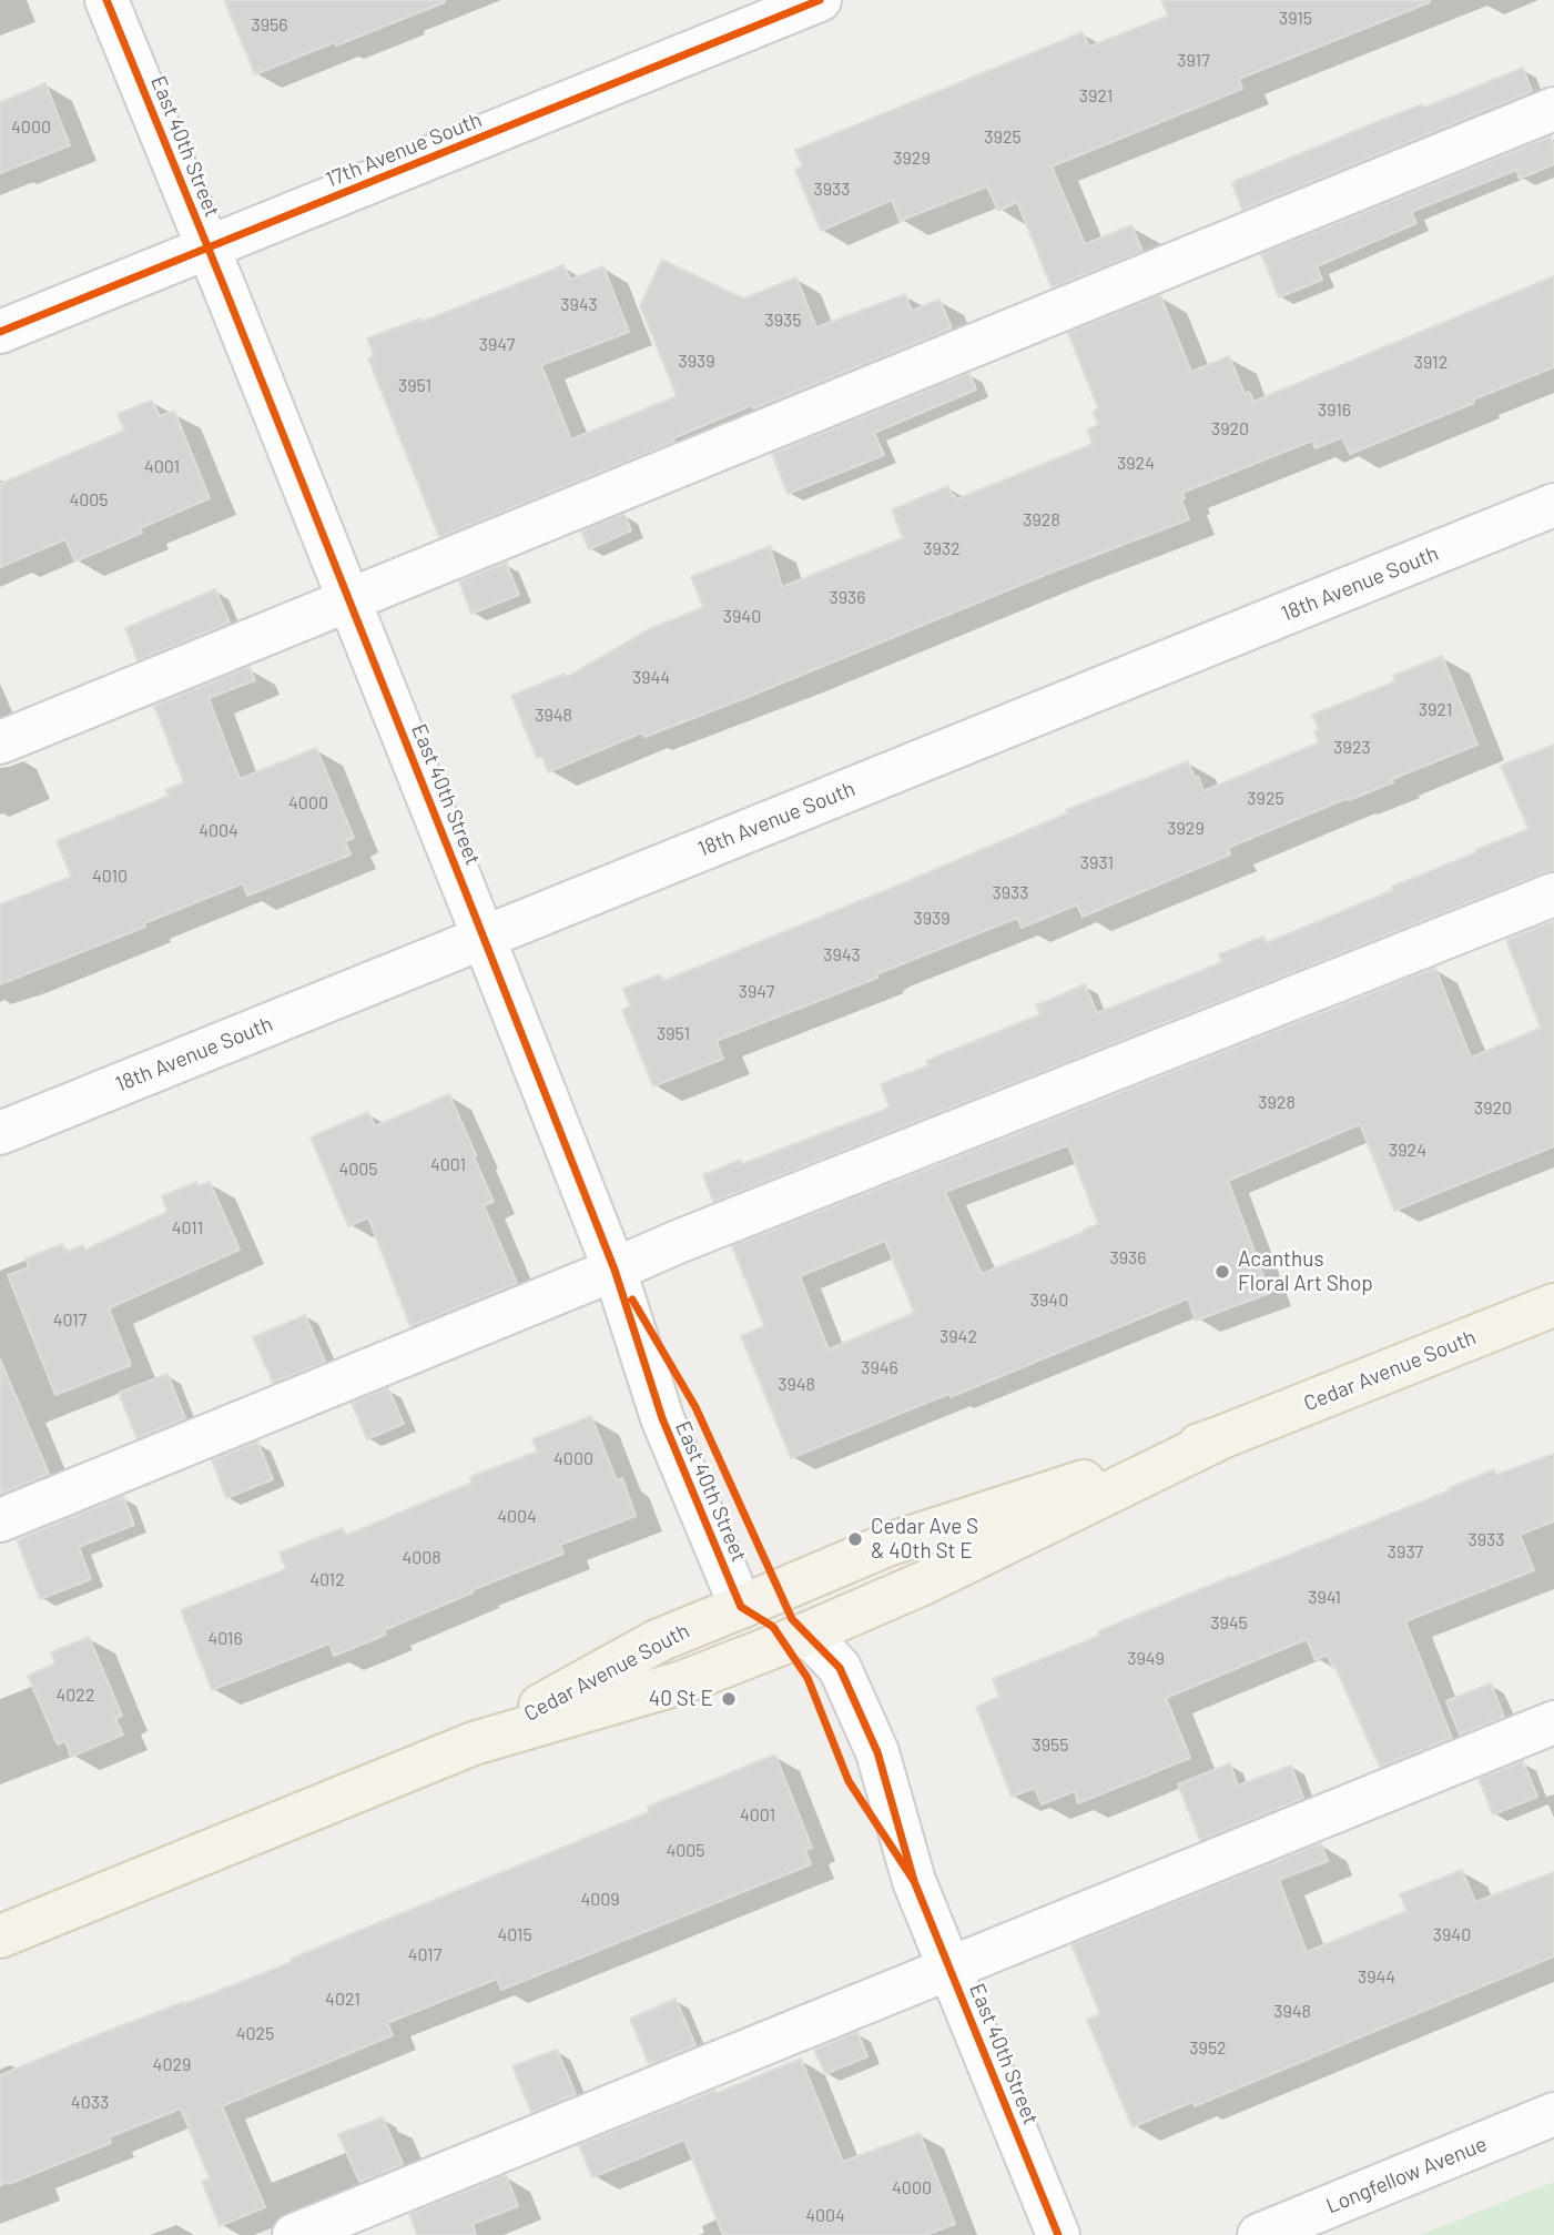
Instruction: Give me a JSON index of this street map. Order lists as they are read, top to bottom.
{
  "streets": {
    "main road": ["Cedar Avenue South"],
    "street": [
      "East 40th Street",
      "17th Avenue South",
      "18th Avenue South",
      "Longfellow Avenue"
    ]
  },
  "crossings": [
    ["East 40th Street", "17th Avenue South"],
    ["East 40th Street", "18th Avenue South"],
    ["East 40th Street", "Cedar Avenue South"]
  ],
  "places": ["Acanthus Floral Art Shop", "Cedar Ave S & 40th St E", "40 St E"],
  "house_numbers": [
    "3915",
    "3956",
    "3917",
    "3921",
    "4000",
    "3925",
    "3929",
    "3933",
    "3943",
    "3935",
    "3947",
    "3939",
    "3912",
    "3951",
    "3916",
    "3920",
    "3924",
    "4001",
    "4005",
    "3928",
    "3932",
    "3936",
    "3940",
    "3944",
    "3921",
    "3948",
    "3923",
    "3925",
    "4000",
    "3929",
    "4004",
    "3931",
    "4010",
    "3933",
    "3939",
    "3943",
    "3947",
    "3951",
    "3928",
    "3920",
    "3924",
    "4001",
    "4005",
    "4011",
    "3936",
    "3940",
    "4017",
    "3942",
    "3946",
    "3948",
    "4000",
    "4004",
    "3933",
    "3937",
    "4008",
    "4012",
    "3941",
    "3945",
    "4016",
    "3949",
    "4022",
    "3955",
    "4001",
    "4005",
    "4009",
    "4015",
    "3940",
    "4017",
    "3944",
    "4021",
    "3948",
    "4025",
    "3952",
    "4029",
    "4033",
    "4000",
    "4004"
  ]
}
